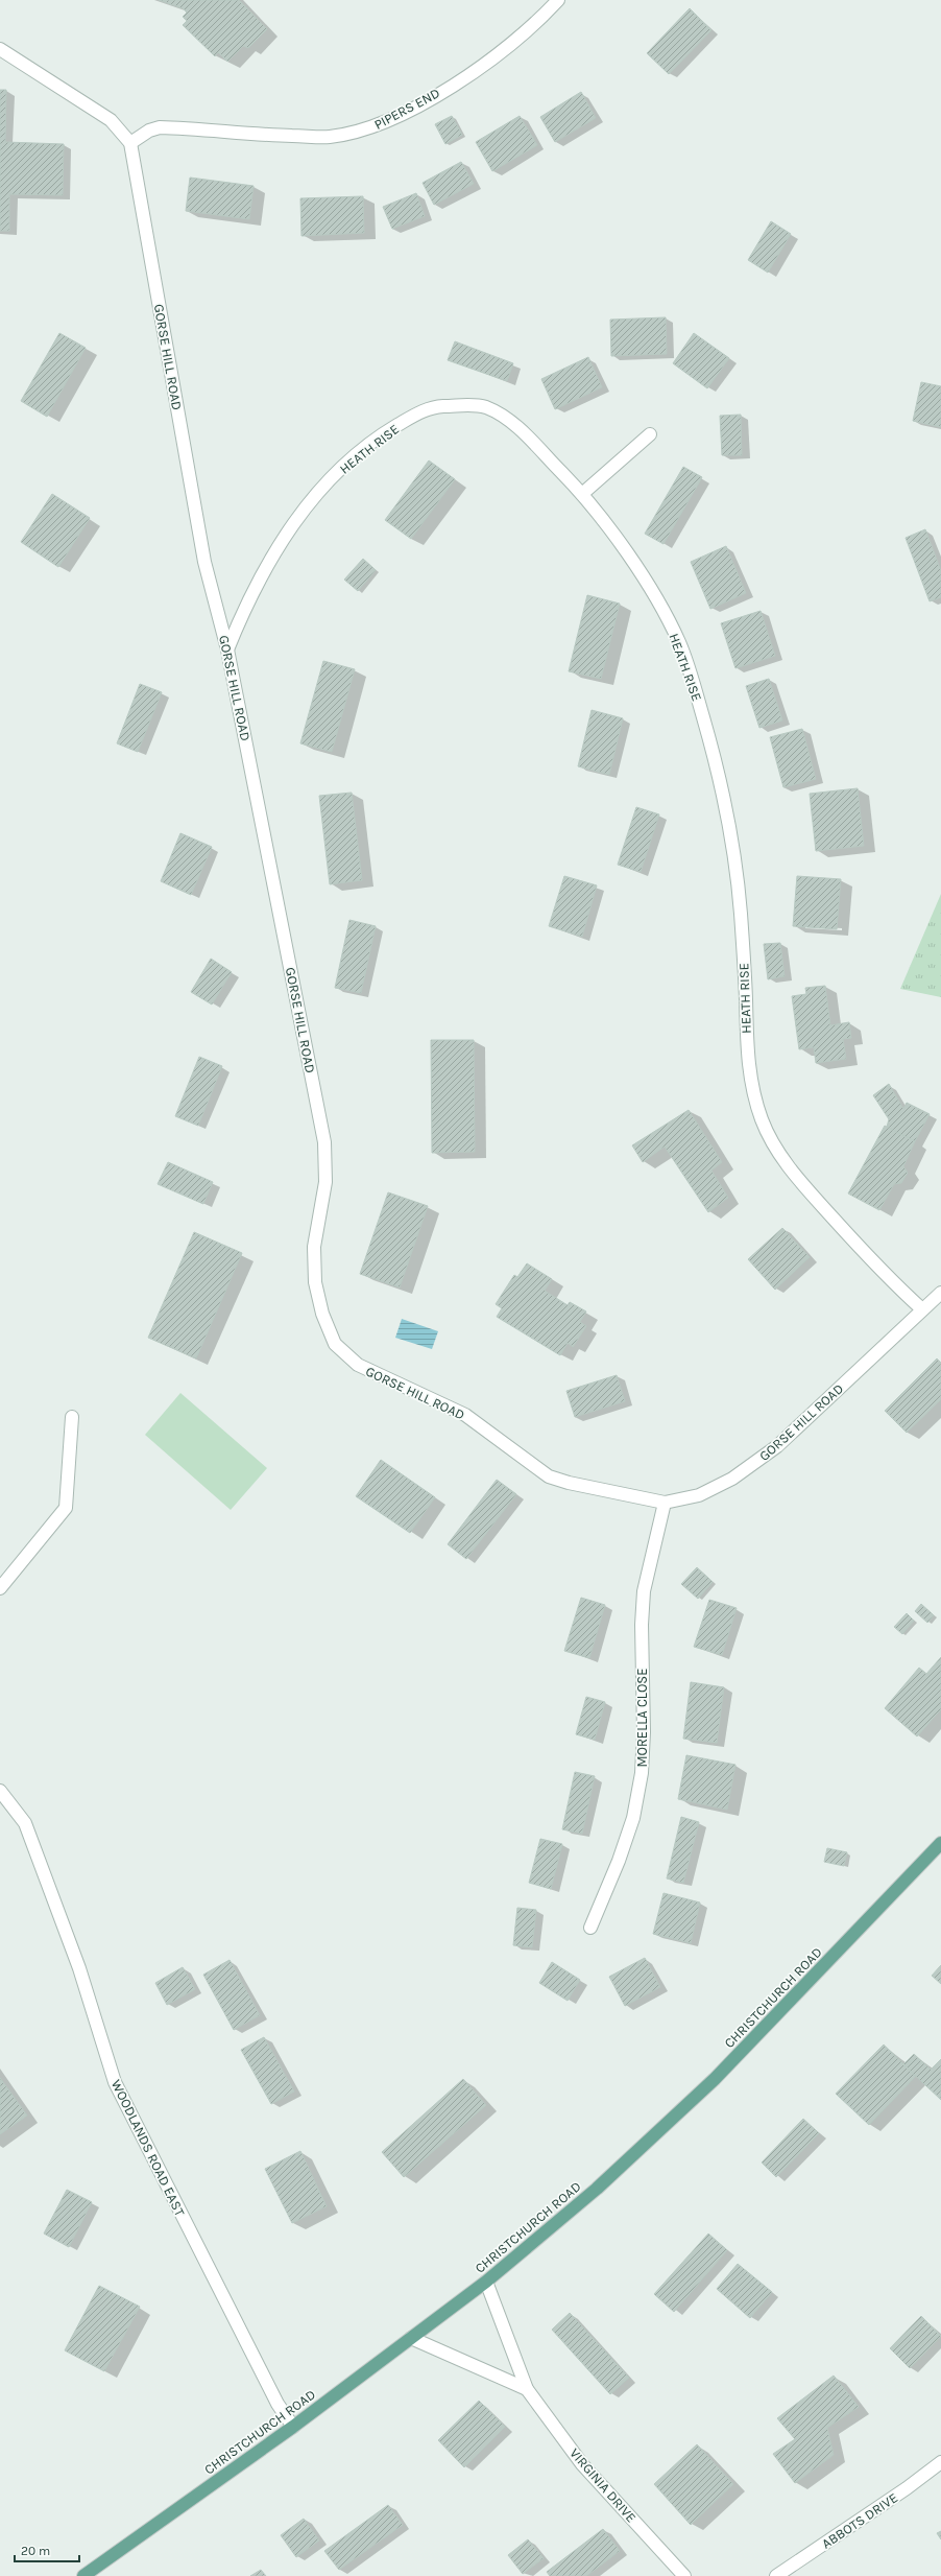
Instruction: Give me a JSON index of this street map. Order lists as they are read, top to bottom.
{
  "streets": {
    "main road": ["CHRISTCHURCH ROAD"],
    "street": [
      "PIPERS END",
      "GORSE HILL ROAD",
      "HEATH RISE",
      "MORELLA CLOSE",
      "WOODLANDS ROAD EAST",
      "VIRGINIA DRIVE",
      "ABBOTS DRIVE"
    ]
  },
  "crossings": [
    ["PIPERS END", "GORSE HILL ROAD"],
    ["GORSE HILL ROAD", "HEATH RISE"],
    ["GORSE HILL ROAD", "MORELLA CLOSE"],
    ["CHRISTCHURCH ROAD", "WOODLANDS ROAD EAST"],
    ["CHRISTCHURCH ROAD", "VIRGINIA DRIVE"]
  ],
  "scale_bar": "20 m"
}
